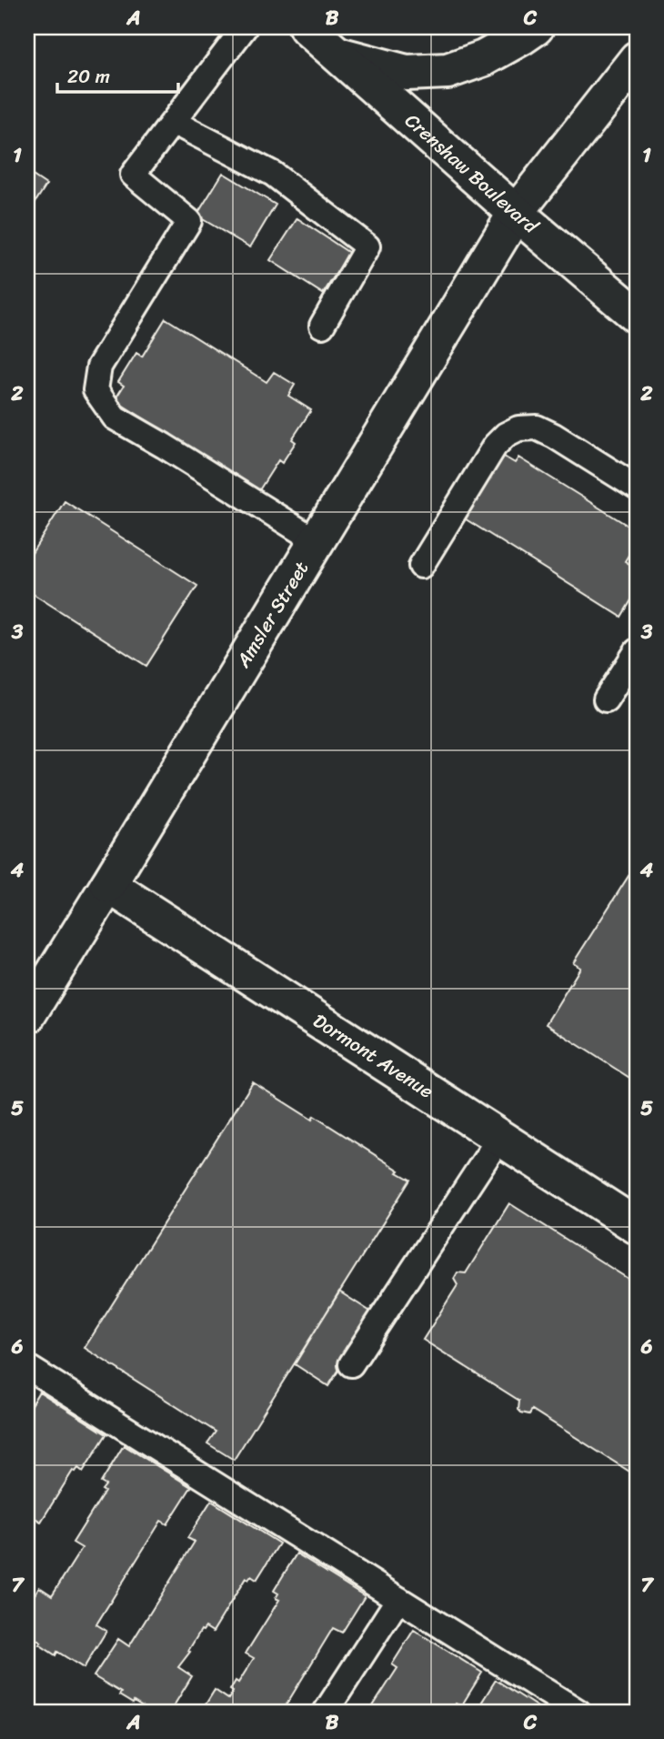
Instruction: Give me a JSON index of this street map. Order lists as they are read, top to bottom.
{
  "streets": {
    "street": ["Crenshaw Boulevard", "Amsler Street", "Dormont Avenue"]
  },
  "crossings": [
    ["Crenshaw Boulevard", "Amsler Street"],
    ["Amsler Street", "Dormont Avenue"]
  ],
  "scale_bar": "20 m",
  "grid": {
    "columns": ["A", "B", "C"],
    "rows": [
      "1",
      "2",
      "3",
      "4",
      "5",
      "6",
      "7"
    ]
  }
}
